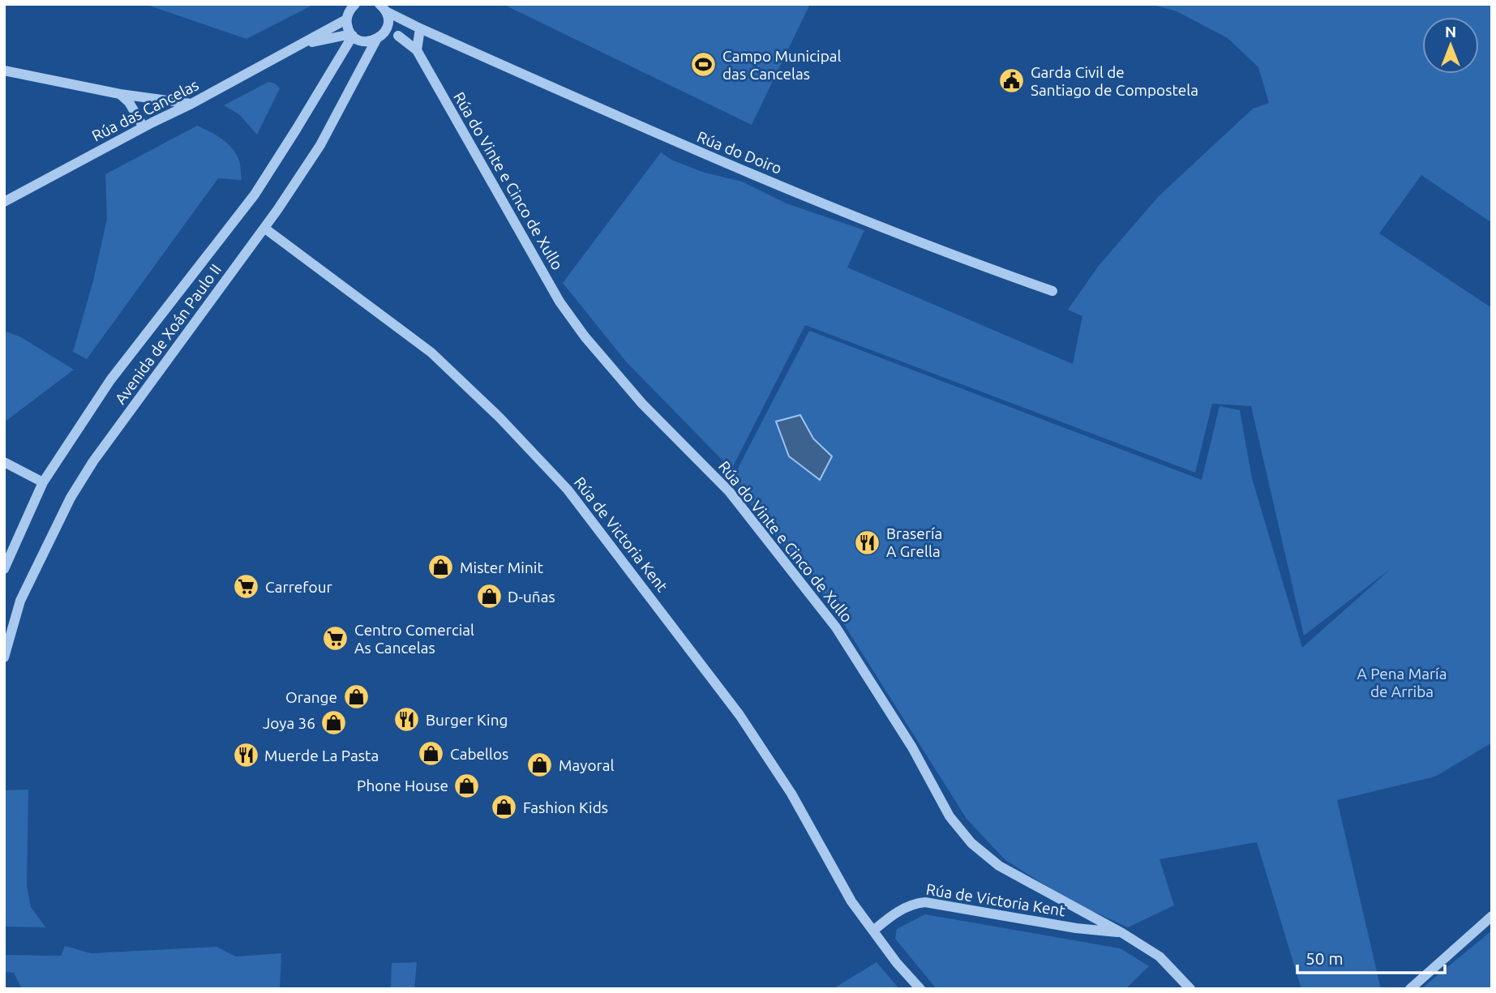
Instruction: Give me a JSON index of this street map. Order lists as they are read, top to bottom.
{
  "streets": {
    "street": [
      "Rúa das Cancelas",
      "Rúa do Doiro",
      "Rúa do Vinte e Cinco de Xullo",
      "Avenida de Xoán Paulo II",
      "Rúa de Victoria Kent"
    ]
  },
  "crossings": [
    ["Rúa das Cancelas", "Avenida de Xoán Paulo II"],
    ["Rúa do Doiro", "Avenida de Xoán Paulo II"],
    ["Rúa do Vinte e Cinco de Xullo", "Rúa de Victoria Kent"],
    ["Avenida de Xoán Paulo II", "Rúa de Victoria Kent"]
  ],
  "parks": ["A Pena María de Arriba"],
  "places": {
    "sports": ["Campo Municipal das Cancelas"],
    "public building": ["Garda Civil de Santiago de Compostela"],
    "restaurant": ["Brasería A Grella", "Burger King", "Muerde La Pasta"],
    "shop": [
      "Mister Minit",
      "D-uñas",
      "Orange",
      "Joya 36",
      "Cabellos",
      "Mayoral",
      "Phone House",
      "Fashion Kids"
    ],
    "supermarket": ["Carrefour", "Centro Comercial As Cancelas"]
  },
  "scale_bar": "50 m",
  "north": "top"
}
